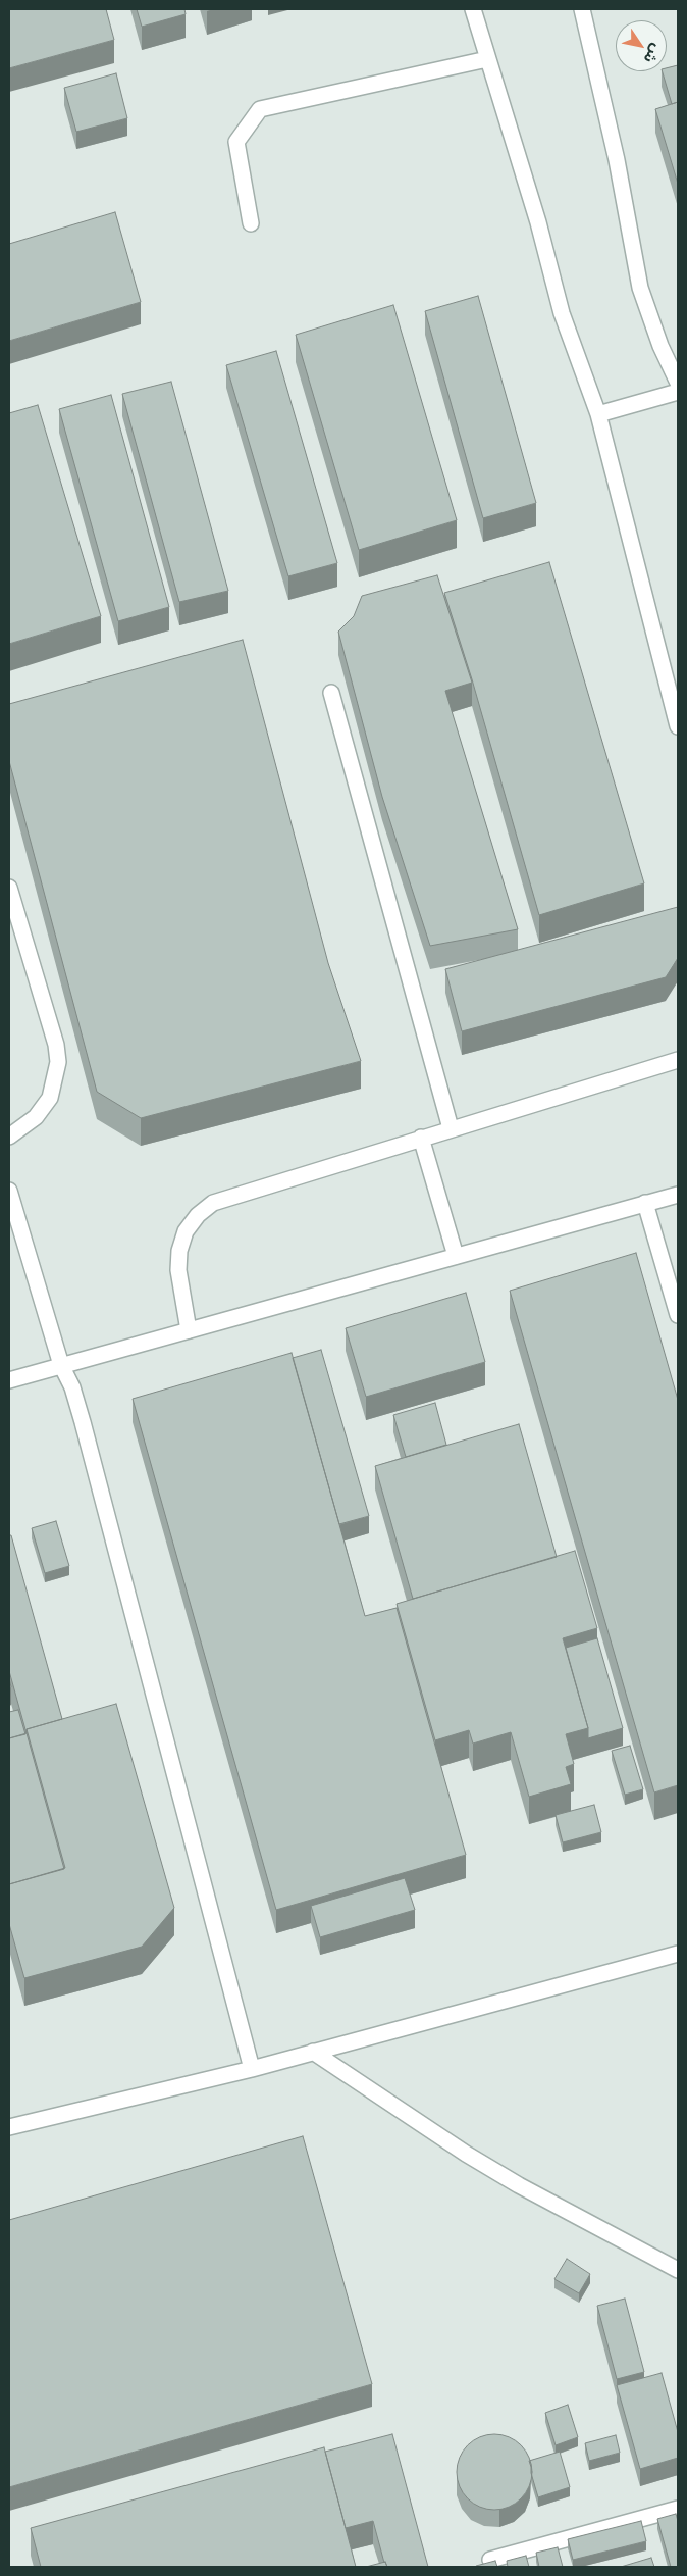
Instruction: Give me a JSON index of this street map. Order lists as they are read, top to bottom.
{
  "north": "bottom right"
}
